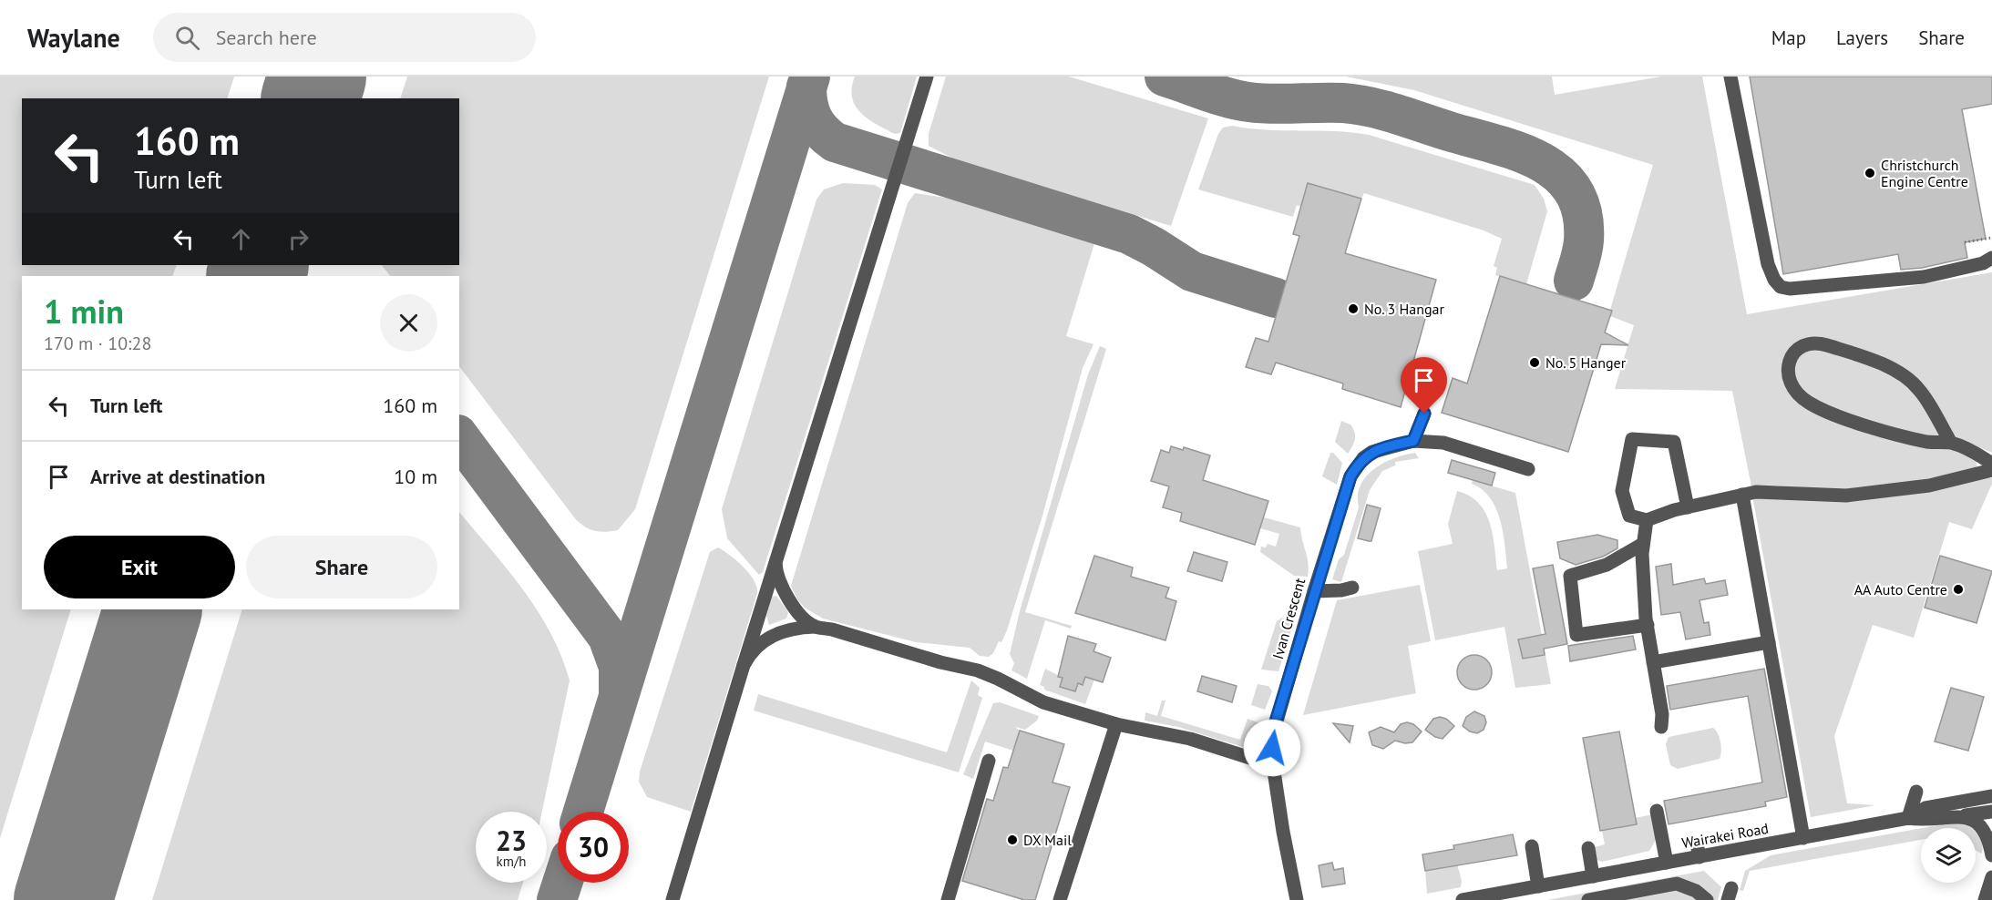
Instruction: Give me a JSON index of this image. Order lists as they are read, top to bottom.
{
  "streets": {
    "street": ["Ivan Crescent", "Wairakei Road"]
  },
  "places": [
    "Christchurch Engine Centre",
    "No. 3 Hangar",
    "No. 5 Hanger",
    "AA Auto Centre",
    "DX Mail"
  ],
  "page": {
    "header": "Waylane",
    "search": "Search here",
    "nav": ["Map", "Layers", "Share"],
    "turn": ["160 m", "Turn left"],
    "heading": ["1 min", "170 m · 10:28"],
    "list": [
      {
        "name": "Turn left",
        "value": "160 m"
      },
      {
        "name": "Arrive at destination",
        "value": "10 m"
      }
    ],
    "buttons": ["Exit", "Share"],
    "speed": "23 km/h",
    "limit": "30"
  }
}
